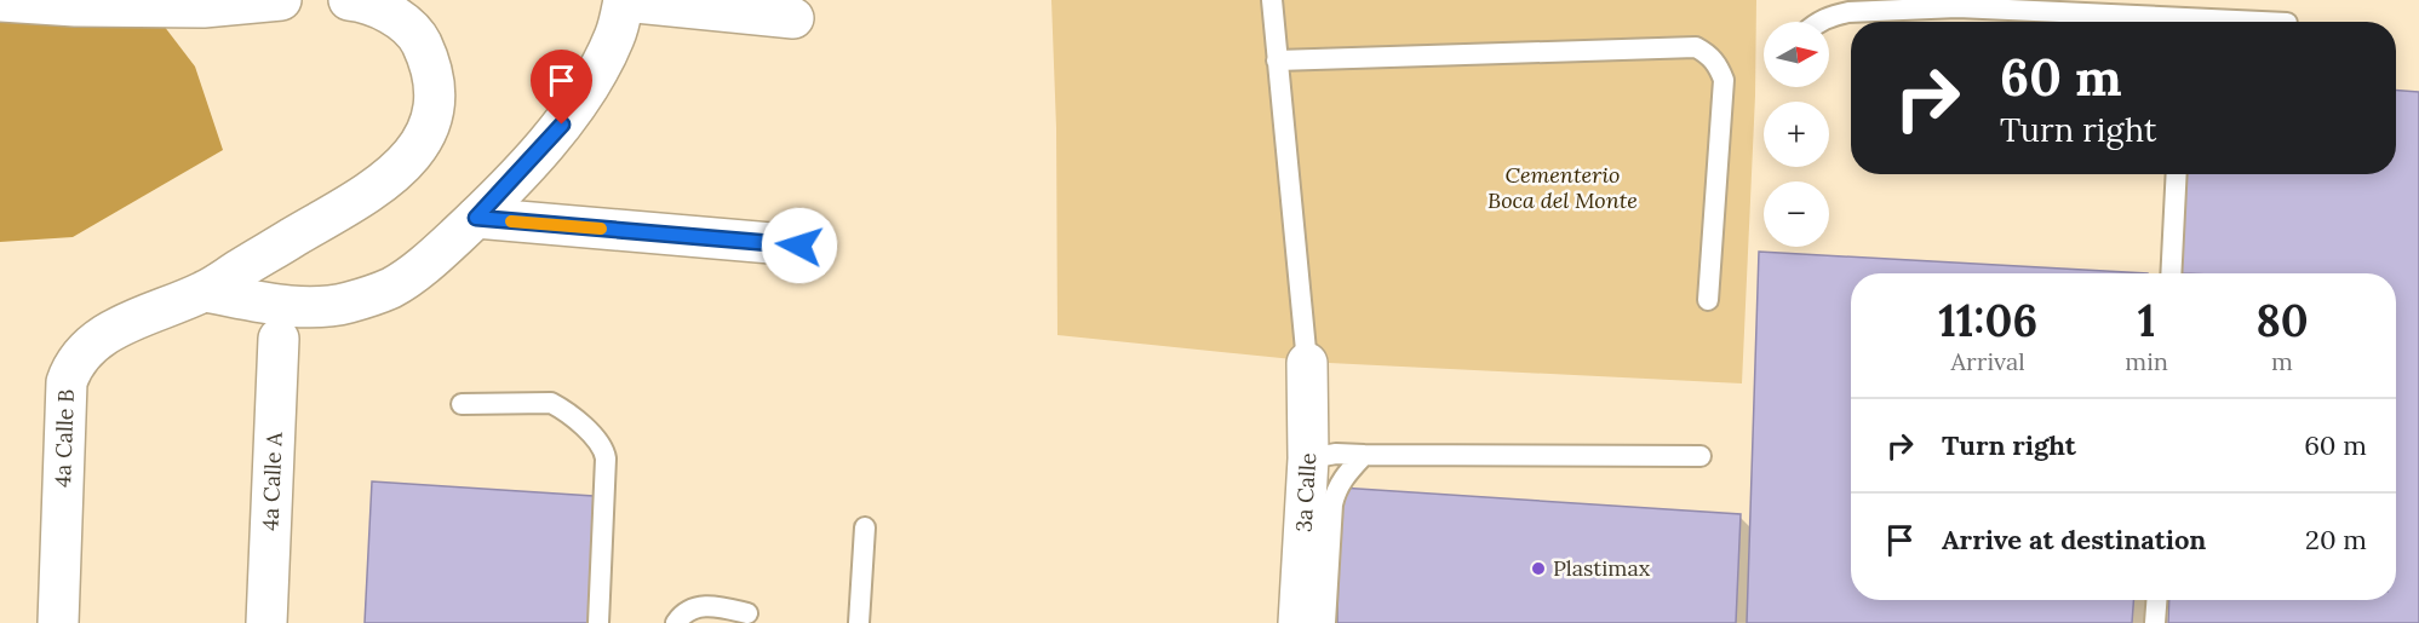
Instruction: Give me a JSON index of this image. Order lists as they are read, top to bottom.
{
  "streets": {
    "street": ["4a Calle B", "4a Calle A", "3a Calle"]
  },
  "parks": ["Cementerio Boca del Monte"],
  "places": ["Plastimax"],
  "north": "right",
  "page": {
    "map_buttons": ["+", "−"],
    "turn": ["60 m", "Turn right"],
    "eta": [
      "11:06",
      "Arrival",
      "1",
      "min",
      "80",
      "m"
    ],
    "list": [
      {
        "name": "Turn right",
        "value": "60 m"
      },
      {
        "name": "Arrive at destination",
        "value": "20 m"
      }
    ]
  }
}
